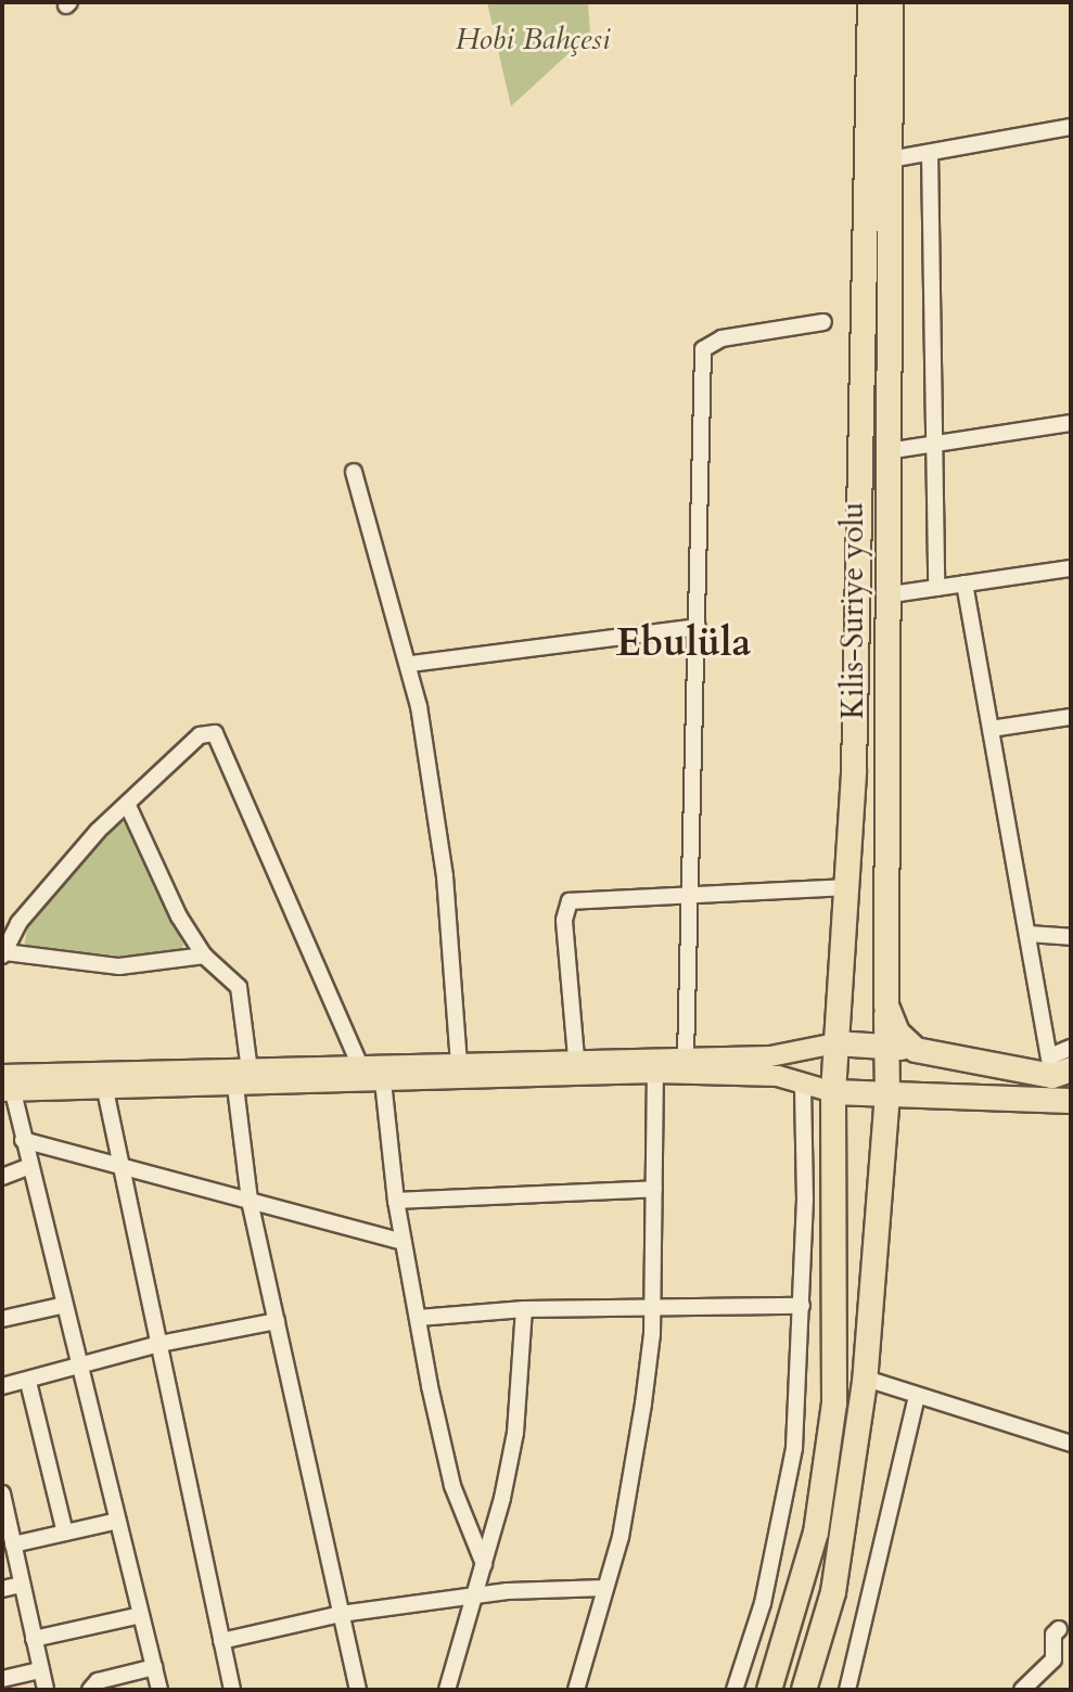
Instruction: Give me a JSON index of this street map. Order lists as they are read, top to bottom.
{
  "streets": {
    "highway": ["Kilis-Suriye yolu"]
  },
  "districts": ["Ebulüla"],
  "parks": ["Hobi Bahçesi"]
}
